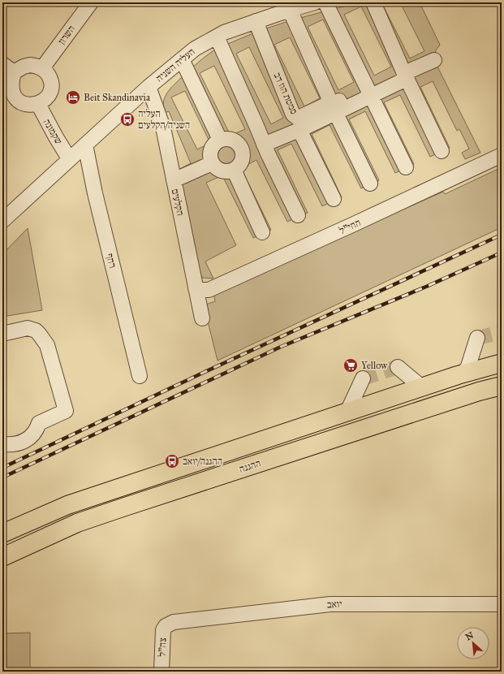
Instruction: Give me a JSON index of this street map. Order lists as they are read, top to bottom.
{
  "streets": {
    "highway": ["ההגנה"],
    "street": [
      "השרון",
      "העליה השניה",
      "סמטת הוז דב",
      "שקמונה",
      "הקלעים",
      "החי\"ל",
      "רחף",
      "יואב",
      "צה\"ל"
    ]
  },
  "crossings": [
    ["השרון", "שקמונה"],
    ["העליה השניה", "סמטת הוז דב"],
    ["העליה השניה", "שקמונה"],
    ["העליה השניה", "הקלעים"],
    ["העליה השניה", "רחף"],
    ["הקלעים", "החי\"ל"],
    ["יואב", "צה\"ל"]
  ],
  "places": {
    "hotel": ["Beit Skandinavia"],
    "bus stop": ["העליה השניה/הקלעים", "ההגנה/יואב"],
    "supermarket": ["Yellow"]
  },
  "north": "top left"
}
